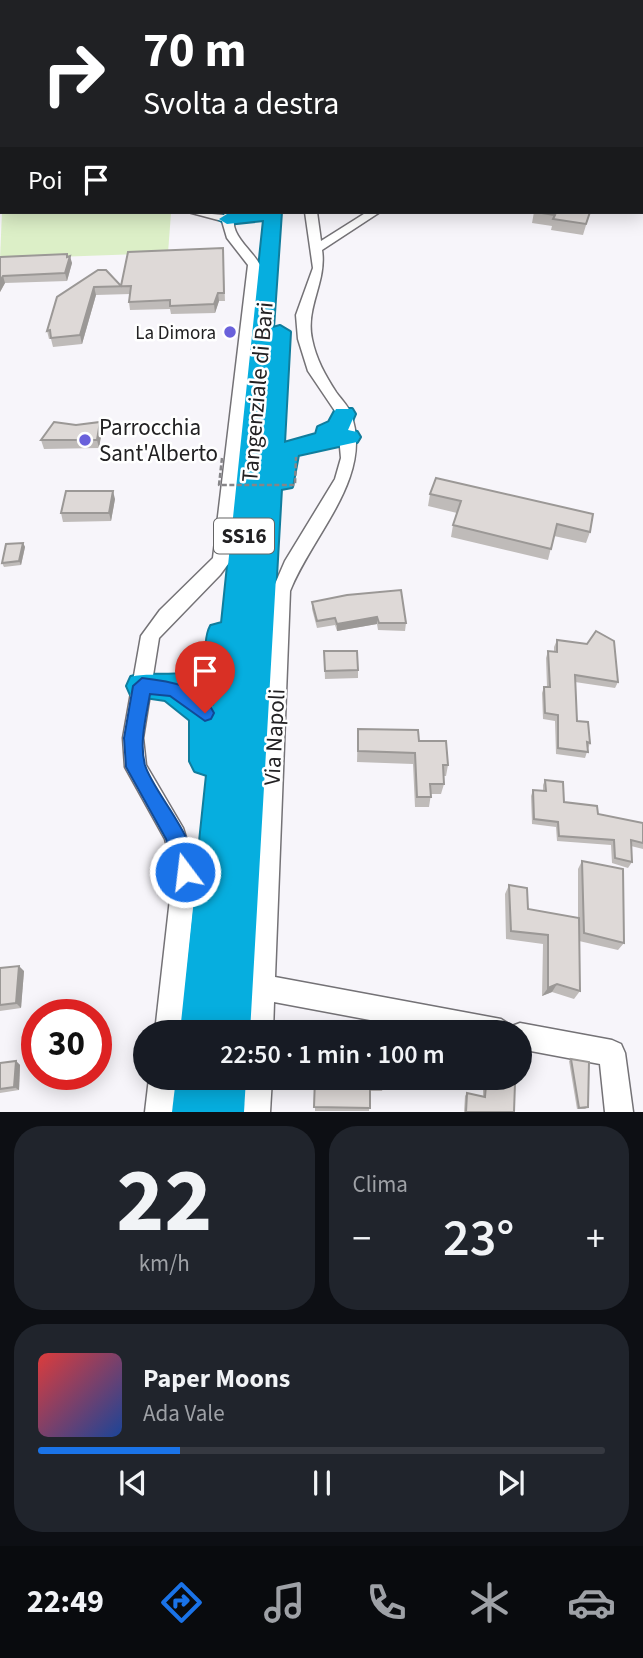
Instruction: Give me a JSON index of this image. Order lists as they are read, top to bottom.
{
  "streets": {
    "highway": ["Tangenziale di Bari", "SS16"],
    "street": ["Via Napoli"]
  },
  "places": ["La Dimora", "Parrocchia Sant'Alberto"],
  "page": {
    "turn": ["70 m", "Svolta a destra"],
    "then": "Poi",
    "limit": "30",
    "trip": "22:50 · 1 min · 100 m",
    "tile": [
      ["22", "km/h"],
      "Clima"
    ],
    "heat": ["−", "23°", "+"],
    "song": ["Paper Moons", "Ada Vale"],
    "tabs": "22:49"
  }
}
